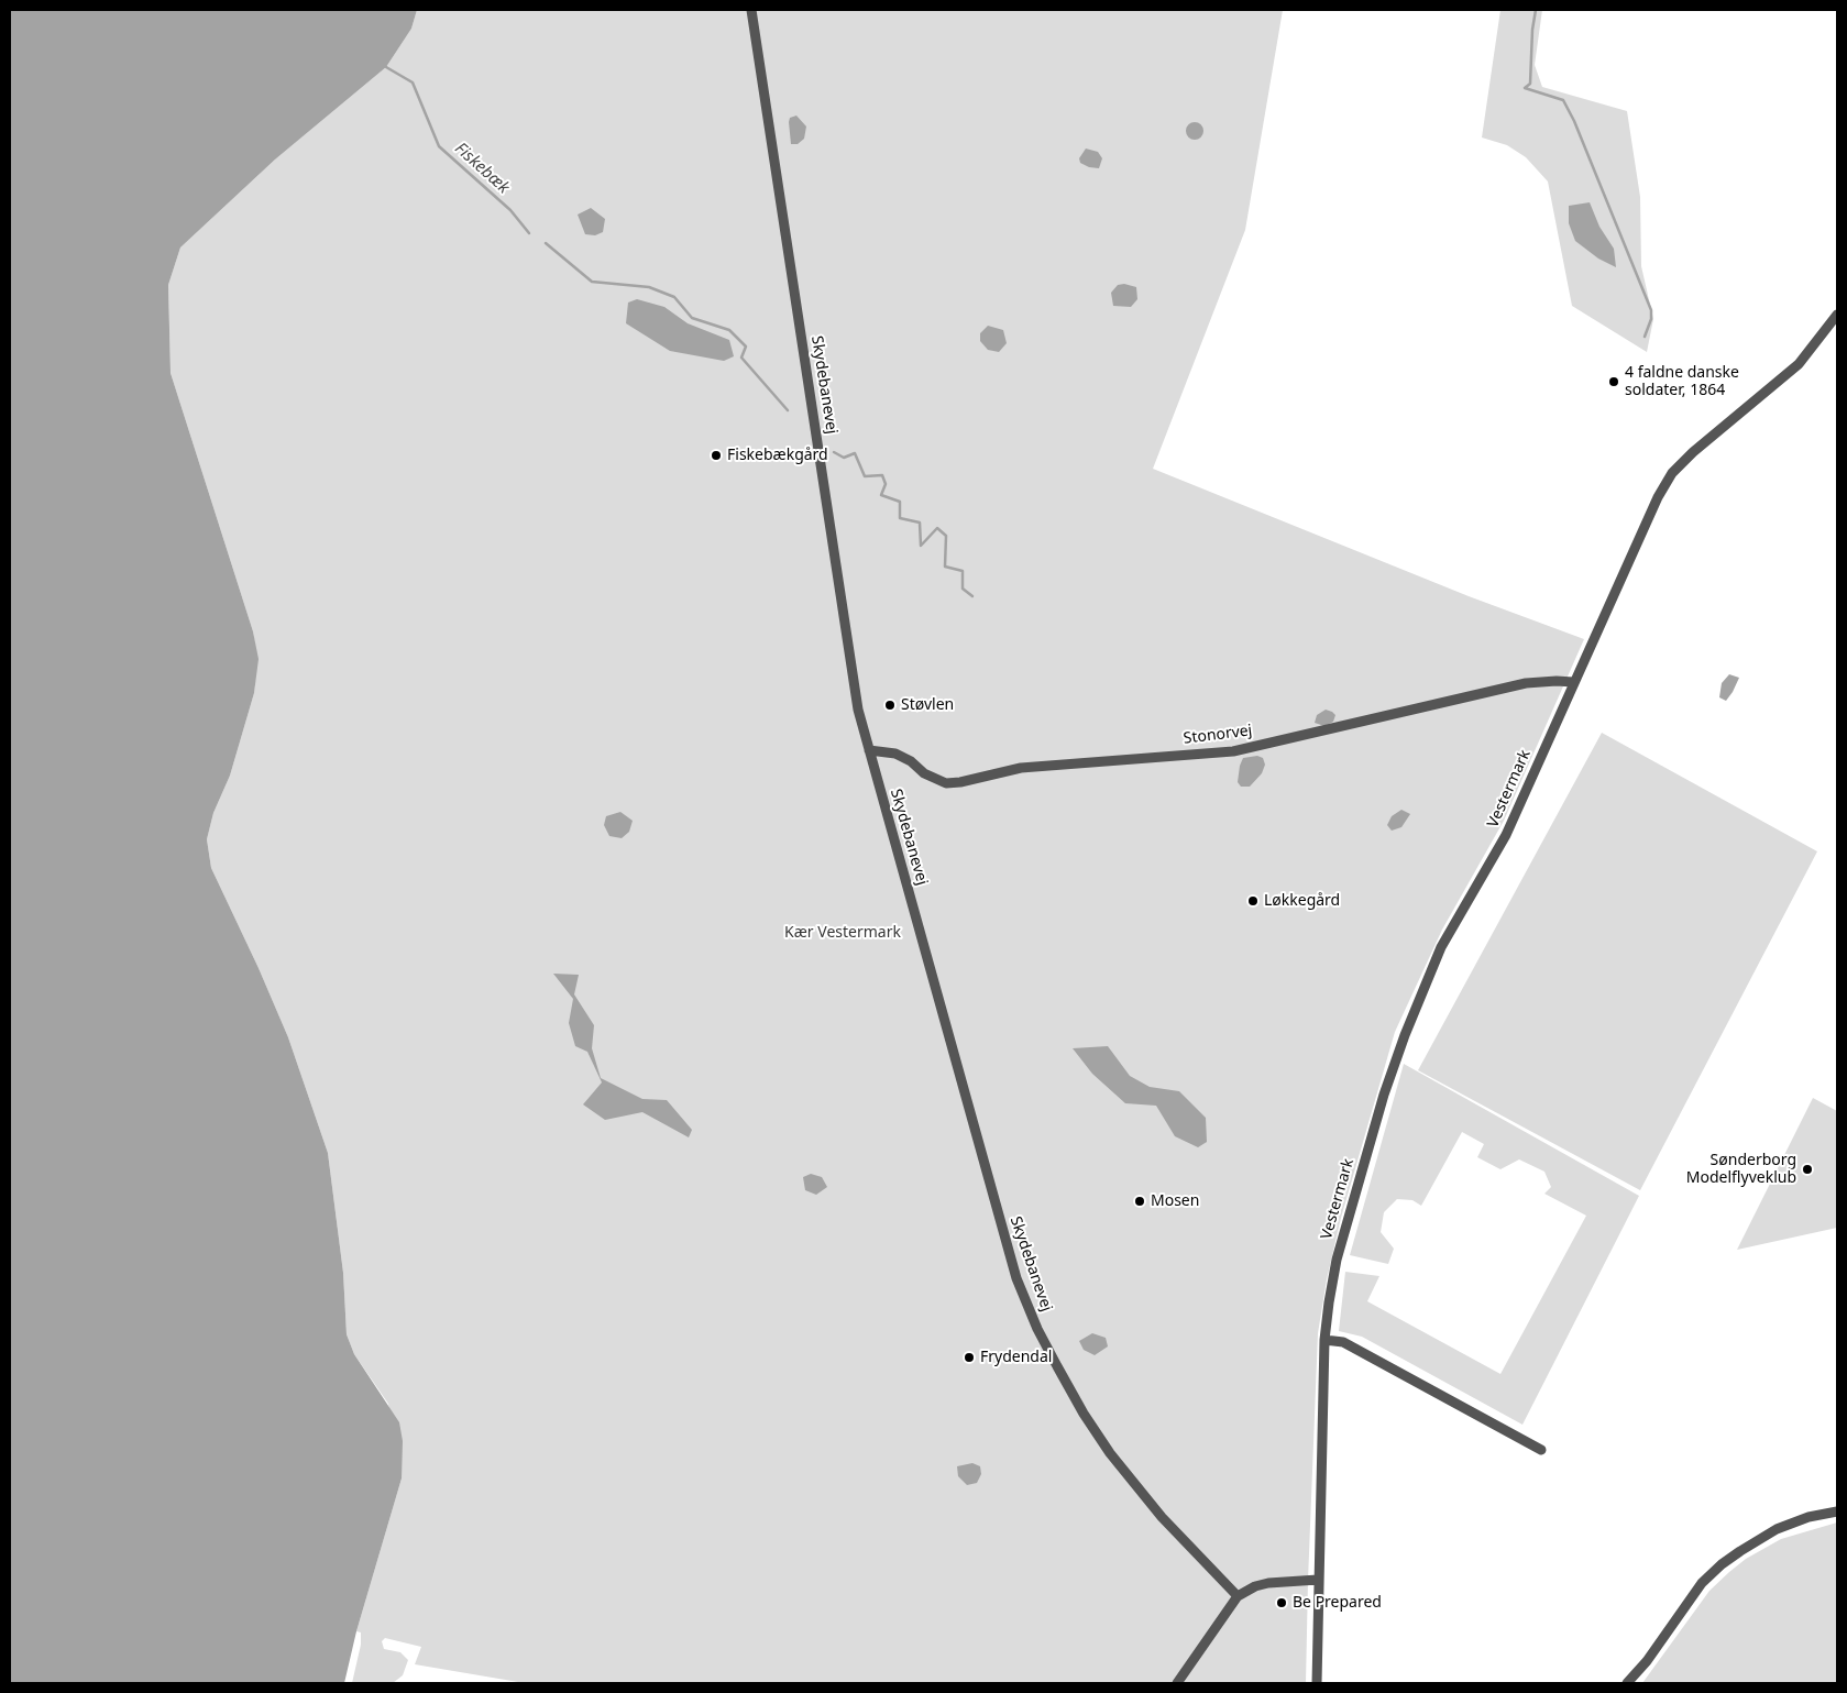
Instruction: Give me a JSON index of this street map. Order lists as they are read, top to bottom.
{
  "streets": {
    "street": ["Skydebanevej", "Stonorvej", "Vestermark"]
  },
  "crossings": [
    ["Skydebanevej", "Stonorvej"],
    ["Stonorvej", "Vestermark"]
  ],
  "water": ["Fiskebæk"],
  "parks": ["Kær Vestermark"],
  "places": [
    "4 faldne danske soldater, 1864",
    "Fiskebækgård",
    "Støvlen",
    "Løkkegård",
    "Sønderborg Modelflyveklub",
    "Mosen",
    "Frydendal",
    "Be Prepared"
  ]
}
